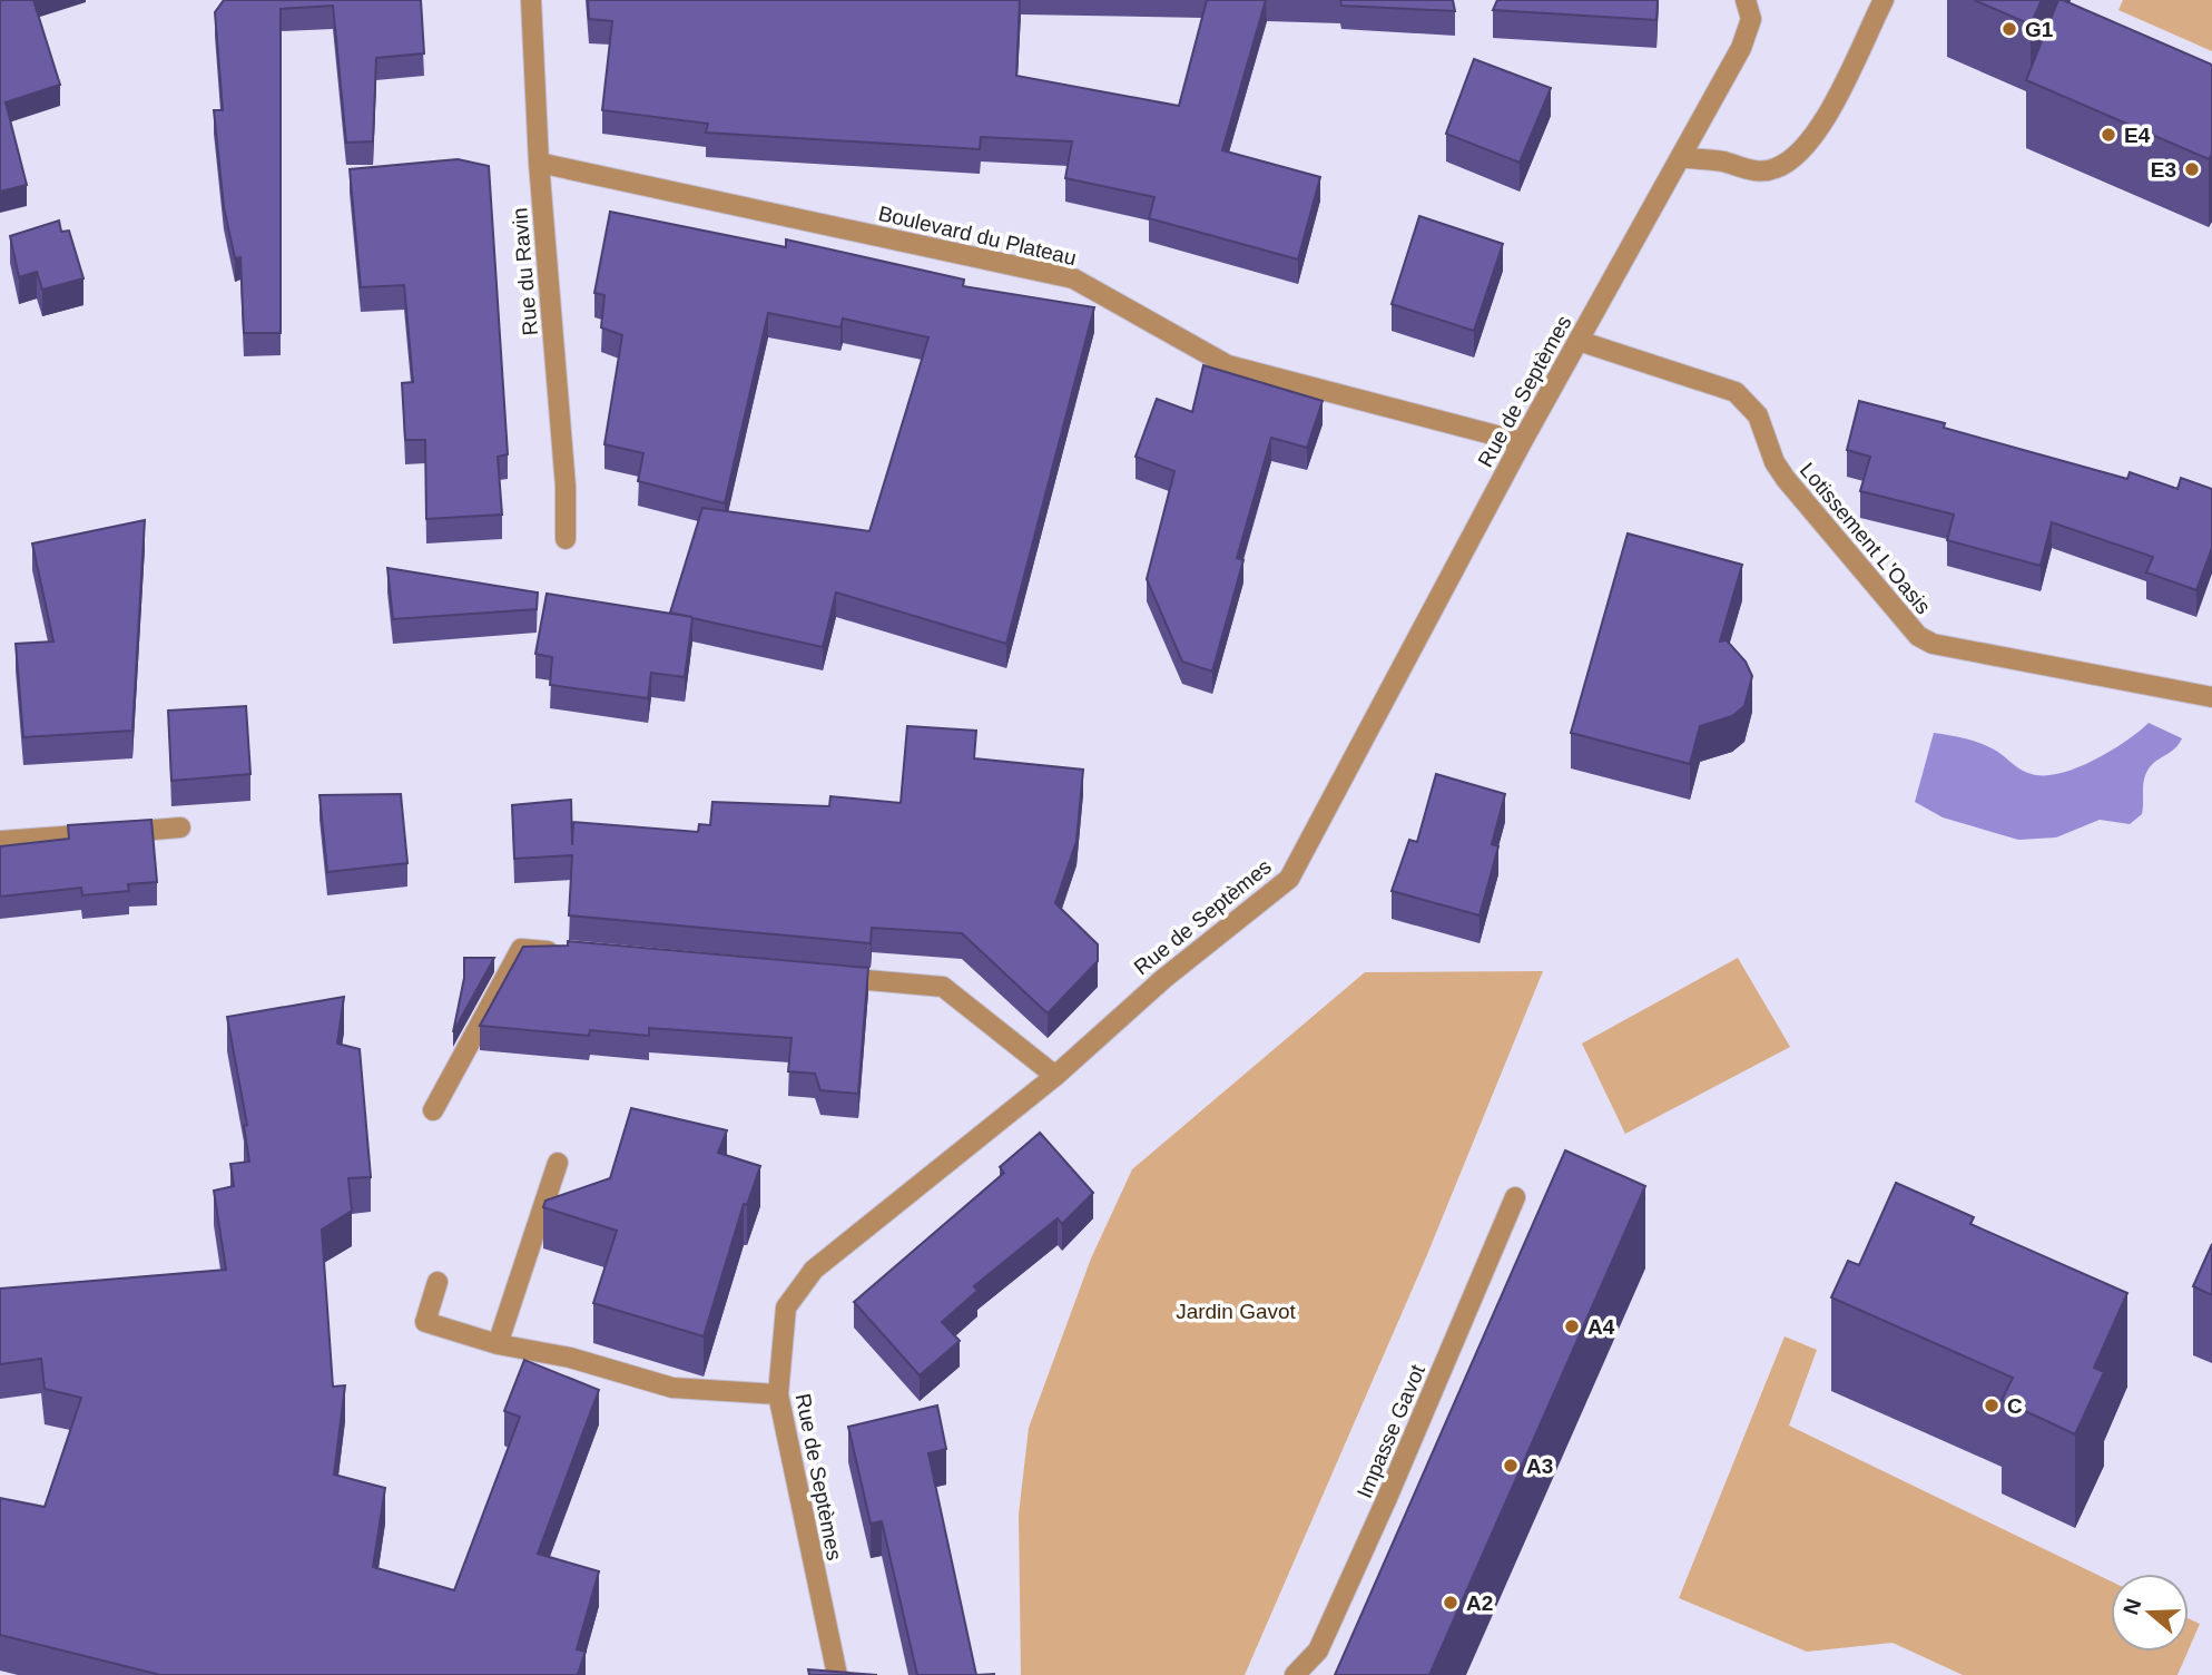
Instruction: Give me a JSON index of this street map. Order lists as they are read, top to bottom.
{
  "streets": {
    "street": [
      "Boulevard du Plateau",
      "Rue du Ravin",
      "Rue de Septèmes",
      "Lotissement L'Oasis",
      "Impasse Gavot"
    ]
  },
  "crossings": [
    ["Boulevard du Plateau", "Rue du Ravin"],
    ["Boulevard du Plateau", "Rue de Septèmes"],
    ["Rue de Septèmes", "Lotissement L'Oasis"]
  ],
  "parks": ["Jardin Gavot"],
  "places": [
    "G1",
    "E4",
    "E3",
    "A4",
    "C",
    "A3",
    "A2"
  ],
  "north": "left"
}
